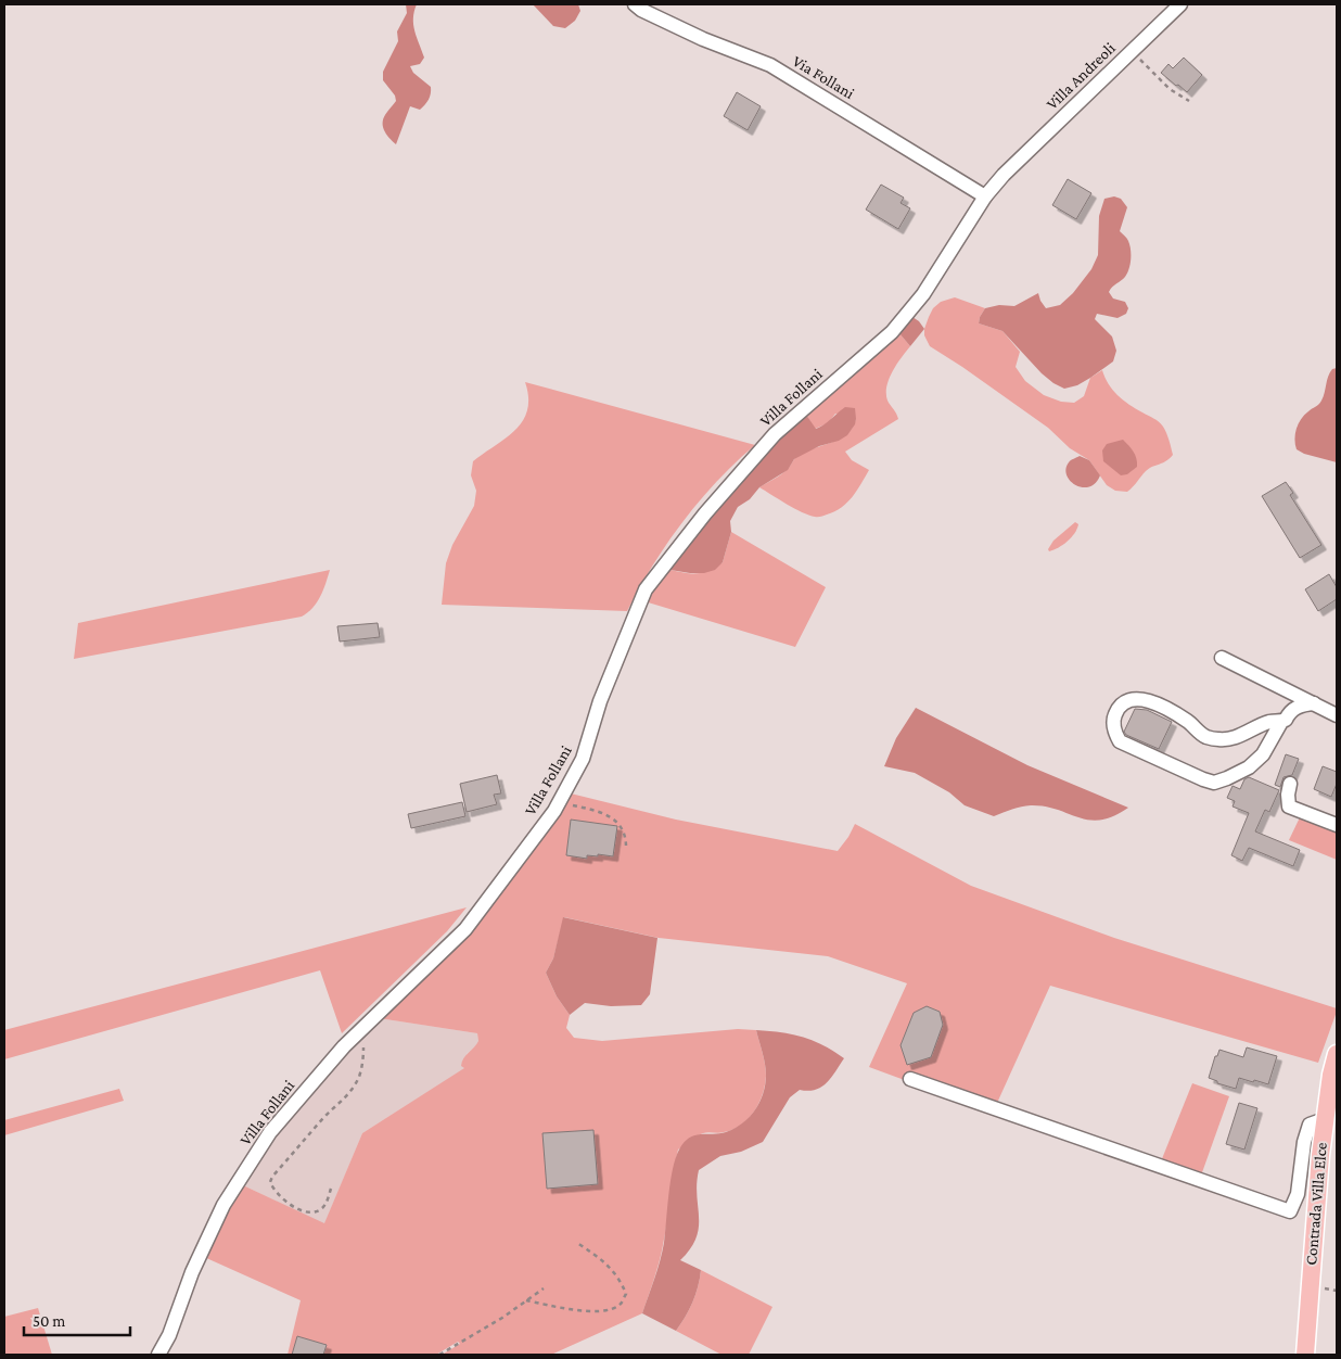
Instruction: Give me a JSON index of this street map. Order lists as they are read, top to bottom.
{
  "streets": {
    "main road": ["Contrada Villa Elce"],
    "street": ["Villa Andreoli", "Via Follani", "Villa Follani"]
  },
  "crossings": [
    ["Villa Andreoli", "Villa Follani"],
    ["Via Follani", "Villa Follani"]
  ],
  "scale_bar": "50 m"
}
